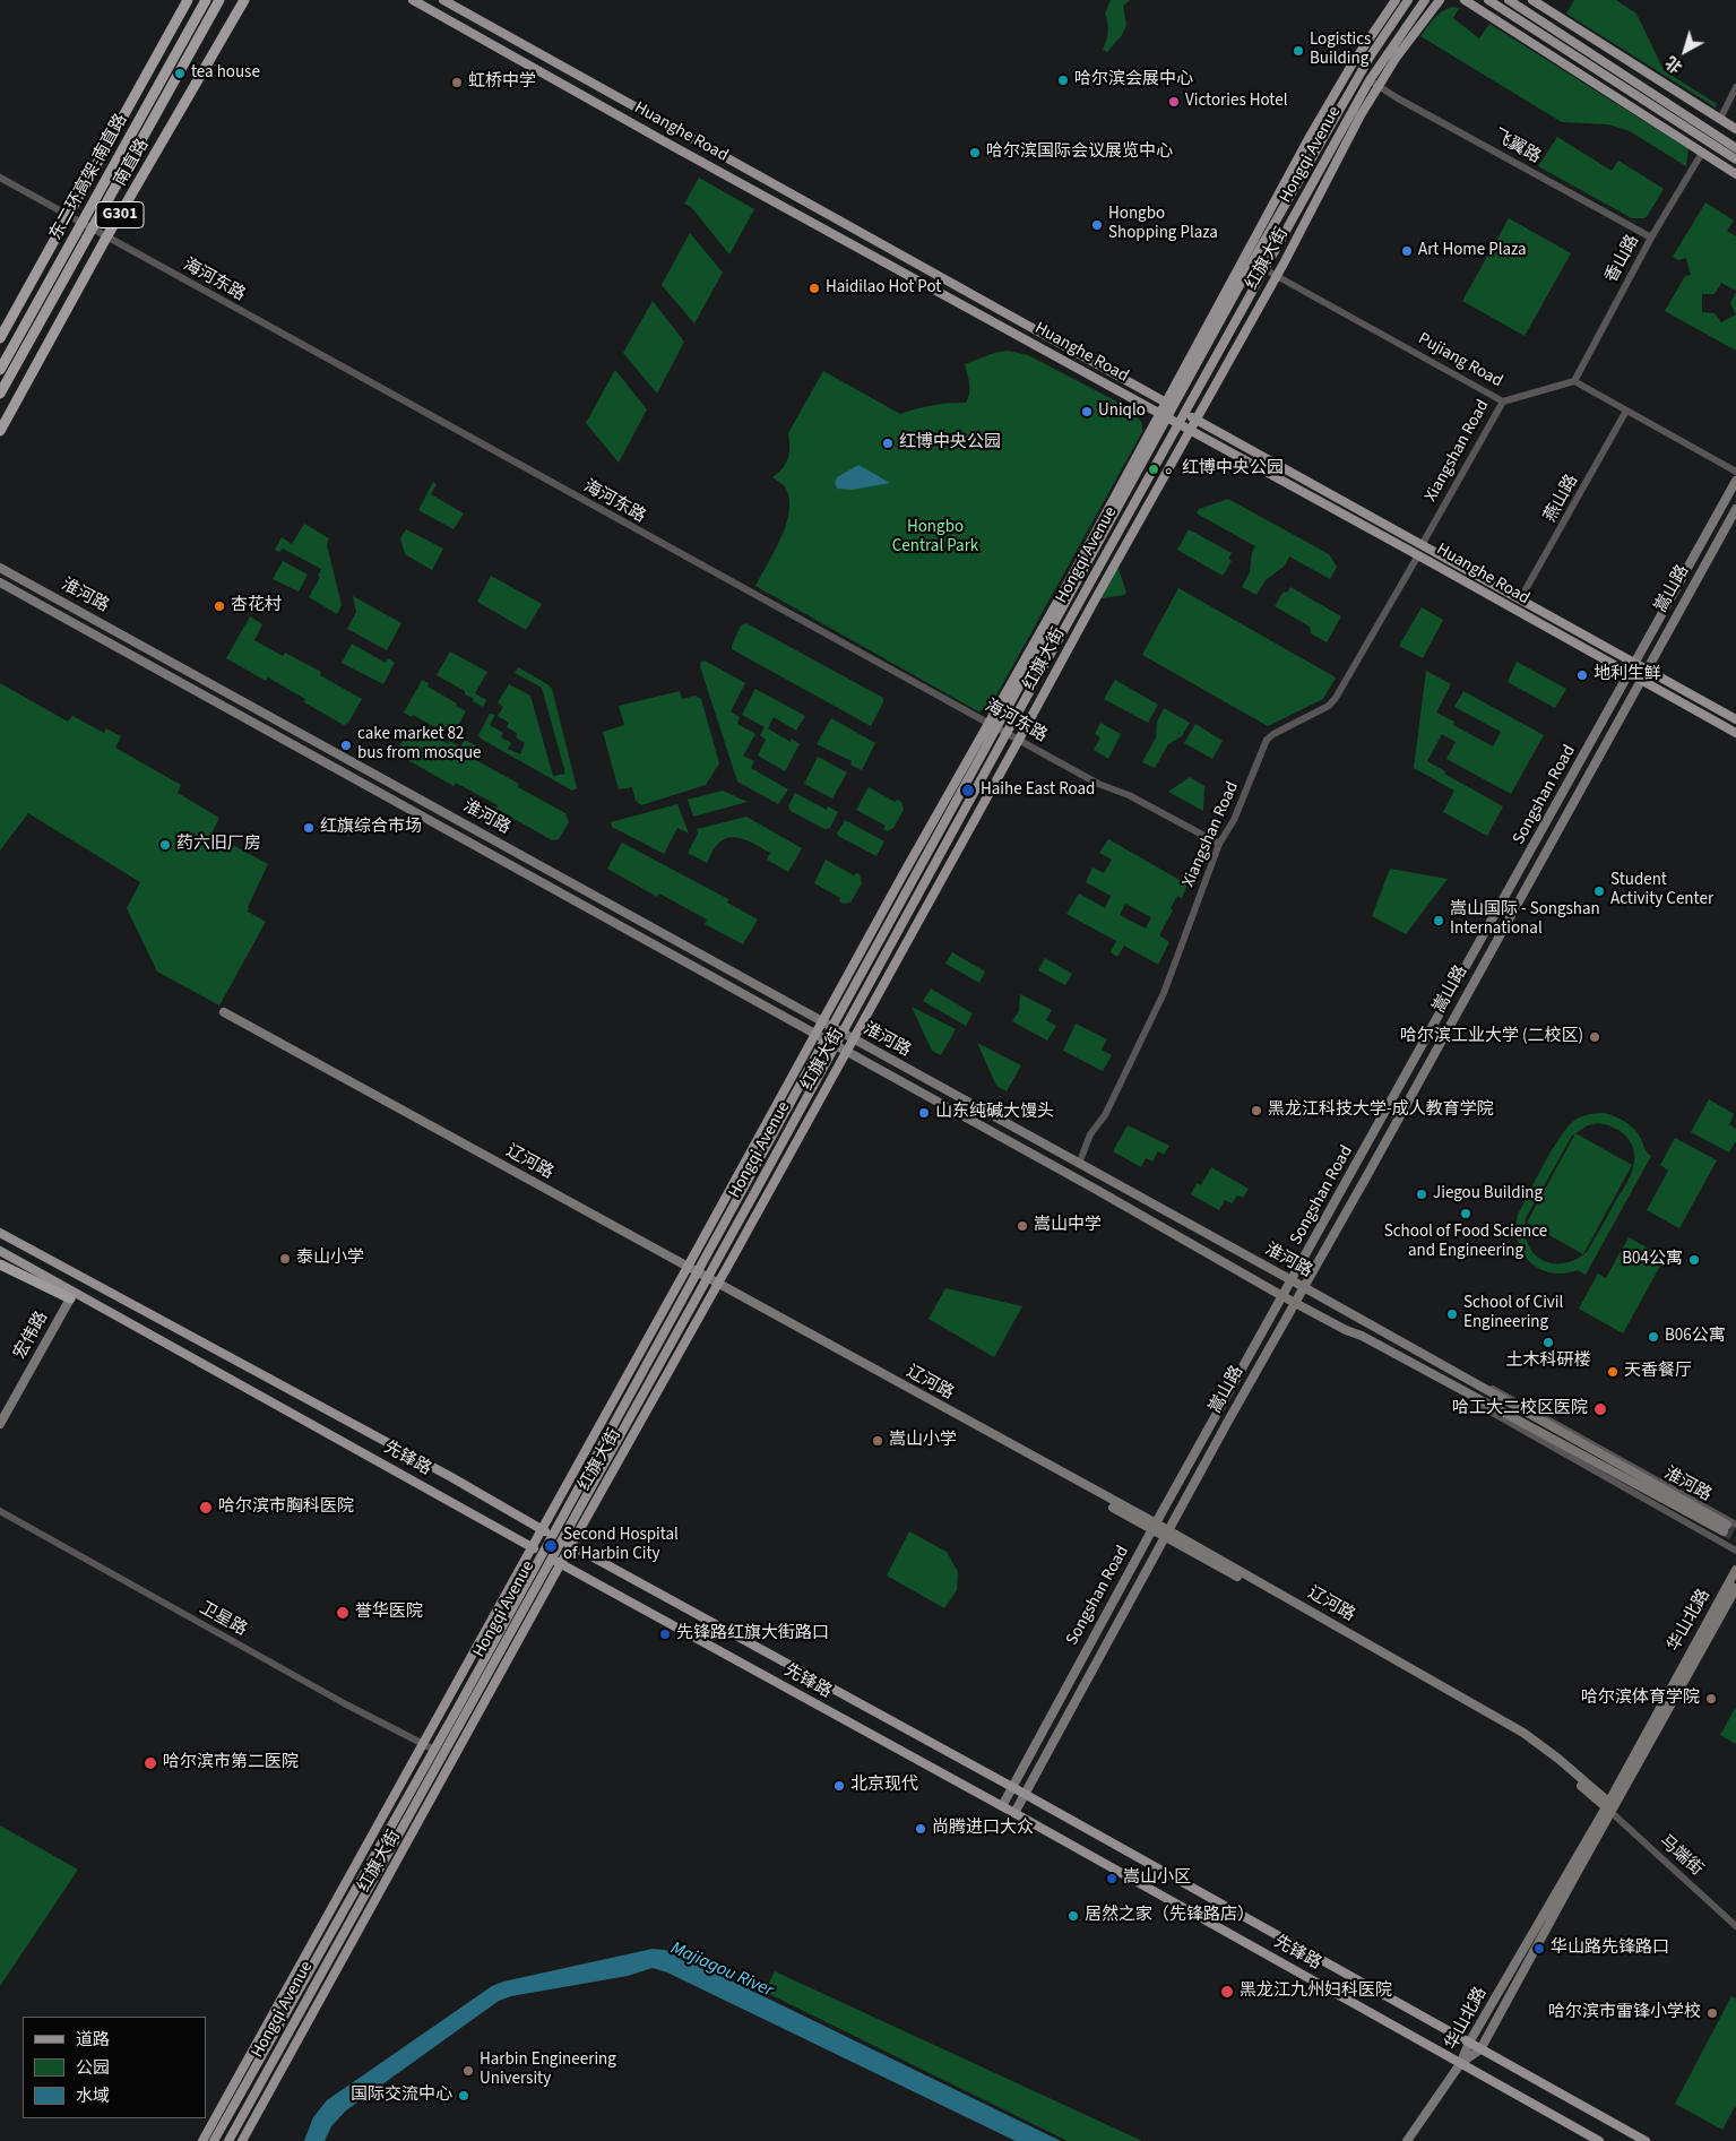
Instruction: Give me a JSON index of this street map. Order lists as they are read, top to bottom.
{
  "streets": {
    "highway": ["南直路", "东二环高架-南直路", "G301"],
    "main road": [
      "Huanghe Road",
      "Hongqi Avenue",
      "红旗大街",
      "嵩山路",
      "淮河路",
      "Songshan Road",
      "辽河路",
      "宏伟路",
      "先锋路",
      "华山北路"
    ],
    "street": [
      "飞翼路",
      "香山路",
      "海河东路",
      "Pujiang Road",
      "Xiangshan Road",
      "燕山路",
      "卫星路",
      "马端街"
    ]
  },
  "crossings": [
    ["Huanghe Road", "Hongqi Avenue"],
    ["Huanghe Road", "红旗大街"],
    ["Huanghe Road", "Xiangshan Road"],
    ["Huanghe Road", "燕山路"],
    ["Huanghe Road", "嵩山路"],
    ["Huanghe Road", "Songshan Road"],
    ["飞翼路", "Hongqi Avenue"],
    ["飞翼路", "红旗大街"],
    ["飞翼路", "香山路"],
    ["Hongqi Avenue", "红旗大街"],
    ["Hongqi Avenue", "海河东路"],
    ["Hongqi Avenue", "Pujiang Road"],
    ["Hongqi Avenue", "淮河路"],
    ["Hongqi Avenue", "辽河路"],
    ["Hongqi Avenue", "先锋路"],
    ["Hongqi Avenue", "卫星路"],
    ["南直路", "海河东路"],
    ["红旗大街", "海河东路"],
    ["红旗大街", "Pujiang Road"],
    ["红旗大街", "淮河路"],
    ["红旗大街", "辽河路"],
    ["红旗大街", "先锋路"],
    ["红旗大街", "卫星路"],
    ["香山路", "Pujiang Road"],
    ["海河东路", "Xiangshan Road"],
    ["Pujiang Road", "Xiangshan Road"],
    ["Xiangshan Road", "淮河路"],
    ["嵩山路", "淮河路"],
    ["嵩山路", "辽河路"],
    ["嵩山路", "先锋路"],
    ["淮河路", "Songshan Road"],
    ["Songshan Road", "辽河路"],
    ["Songshan Road", "先锋路"],
    ["辽河路", "华山北路"],
    ["辽河路", "马端街"],
    ["宏伟路", "先锋路"],
    ["先锋路", "华山北路"],
    ["华山北路", "马端街"]
  ],
  "water": ["Majiagou River"],
  "parks": ["Hongbo Central Park"],
  "places": [
    "Logistics Building",
    "tea house",
    "哈尔滨会展中心",
    "虹桥中学",
    "Victories Hotel",
    "哈尔滨国际会议展览中心",
    "Hongbo Shopping Plaza",
    "Art Home Plaza",
    "Haidilao Hot Pot",
    "Uniqlo",
    "红博中央公园",
    "。红博中央公园",
    "杏花村",
    "地利生鲜",
    "cake market 82 bus from mosque",
    "Haihe East Road",
    "红旗综合市场",
    "药六旧厂房",
    "Student Activity Center",
    "嵩山国际 - Songshan International",
    "哈尔滨工业大学 (二校区)",
    "黑龙江科技大学-成人教育学院",
    "山东纯碱大馒头",
    "Jiegou Building",
    "School of Food Science and Engineering",
    "嵩山中学",
    "泰山小学",
    "B04公寓",
    "School of Civil Engineering",
    "B06公寓",
    "土木科研楼",
    "天香餐厅",
    "哈工大二校区医院",
    "嵩山小学",
    "哈尔滨市胸科医院",
    "Second Hospital of Harbin City",
    "誉华医院",
    "先锋路红旗大街路口",
    "哈尔滨体育学院",
    "哈尔滨市第二医院",
    "北京现代",
    "尚腾进口大众",
    "嵩山小区",
    "居然之家（先锋路店）",
    "华山路先锋路口",
    "黑龙江九州妇科医院",
    "哈尔滨市雷锋小学校",
    "Harbin Engineering University",
    "国际交流中心"
  ],
  "legend": ["道路", "公园", "水域"],
  "north": "bottom left"
}
